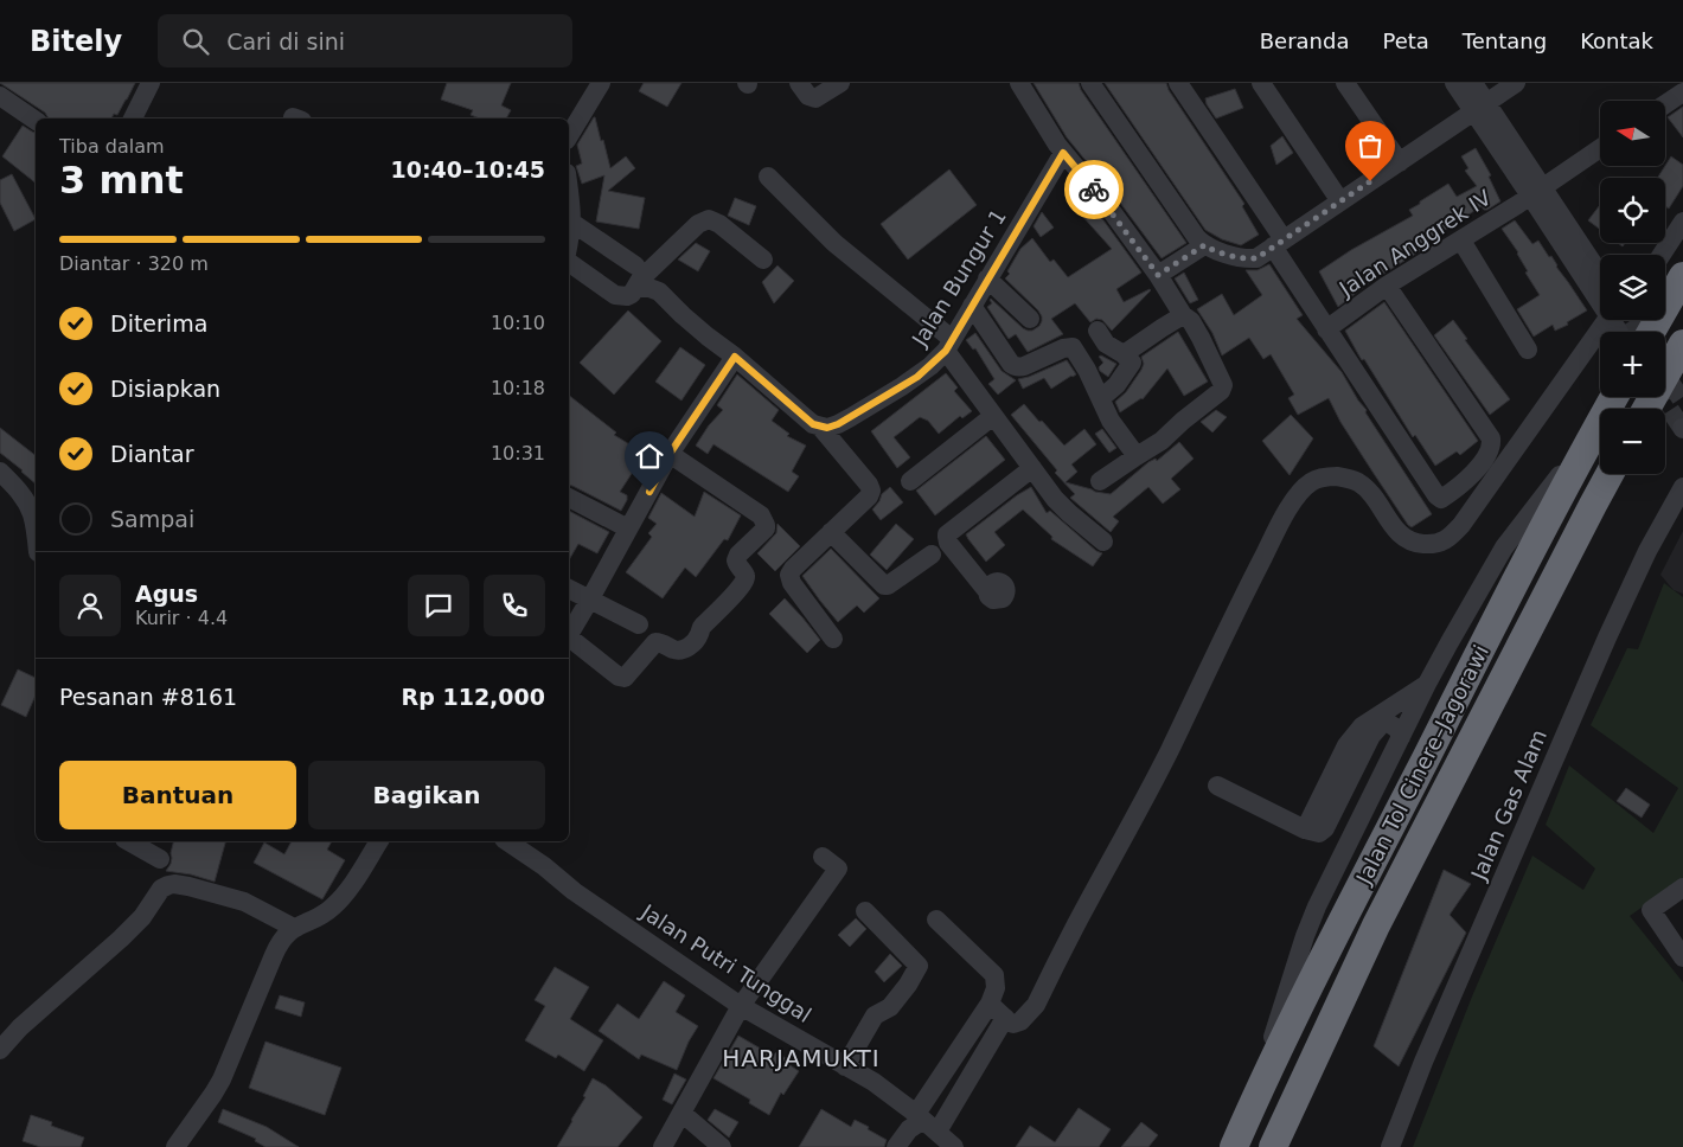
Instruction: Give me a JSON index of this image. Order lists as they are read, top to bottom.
{
  "streets": {
    "highway": ["Jalan Tol Cinere–Jagorawi"],
    "street": [
      "Jalan Anggrek IV",
      "Jalan Bungur 1",
      "Jalan Gas Alam",
      "Jalan Putri Tunggal"
    ]
  },
  "districts": ["HARJAMUKTI"],
  "north": "left",
  "page": {
    "header": "Bitely",
    "search": "Cari di sini",
    "nav": [
      "Beranda",
      "Peta",
      "Tentang",
      "Kontak"
    ],
    "map_buttons": ["+", "−"],
    "heading": ["3 mnt", "Tiba dalam", "10:40–10:45"],
    "panel": [
      "Agus",
      "Kurir · 4.4",
      "Pesanan #8161",
      "Rp 112,000"
    ],
    "bar": "Diantar · 320 m",
    "list": [
      ["Diterima", "10:10"],
      ["Disiapkan", "10:18"],
      ["Diantar", "10:31"],
      "Sampai"
    ],
    "buttons": ["Bantuan", "Bagikan"]
  }
}
